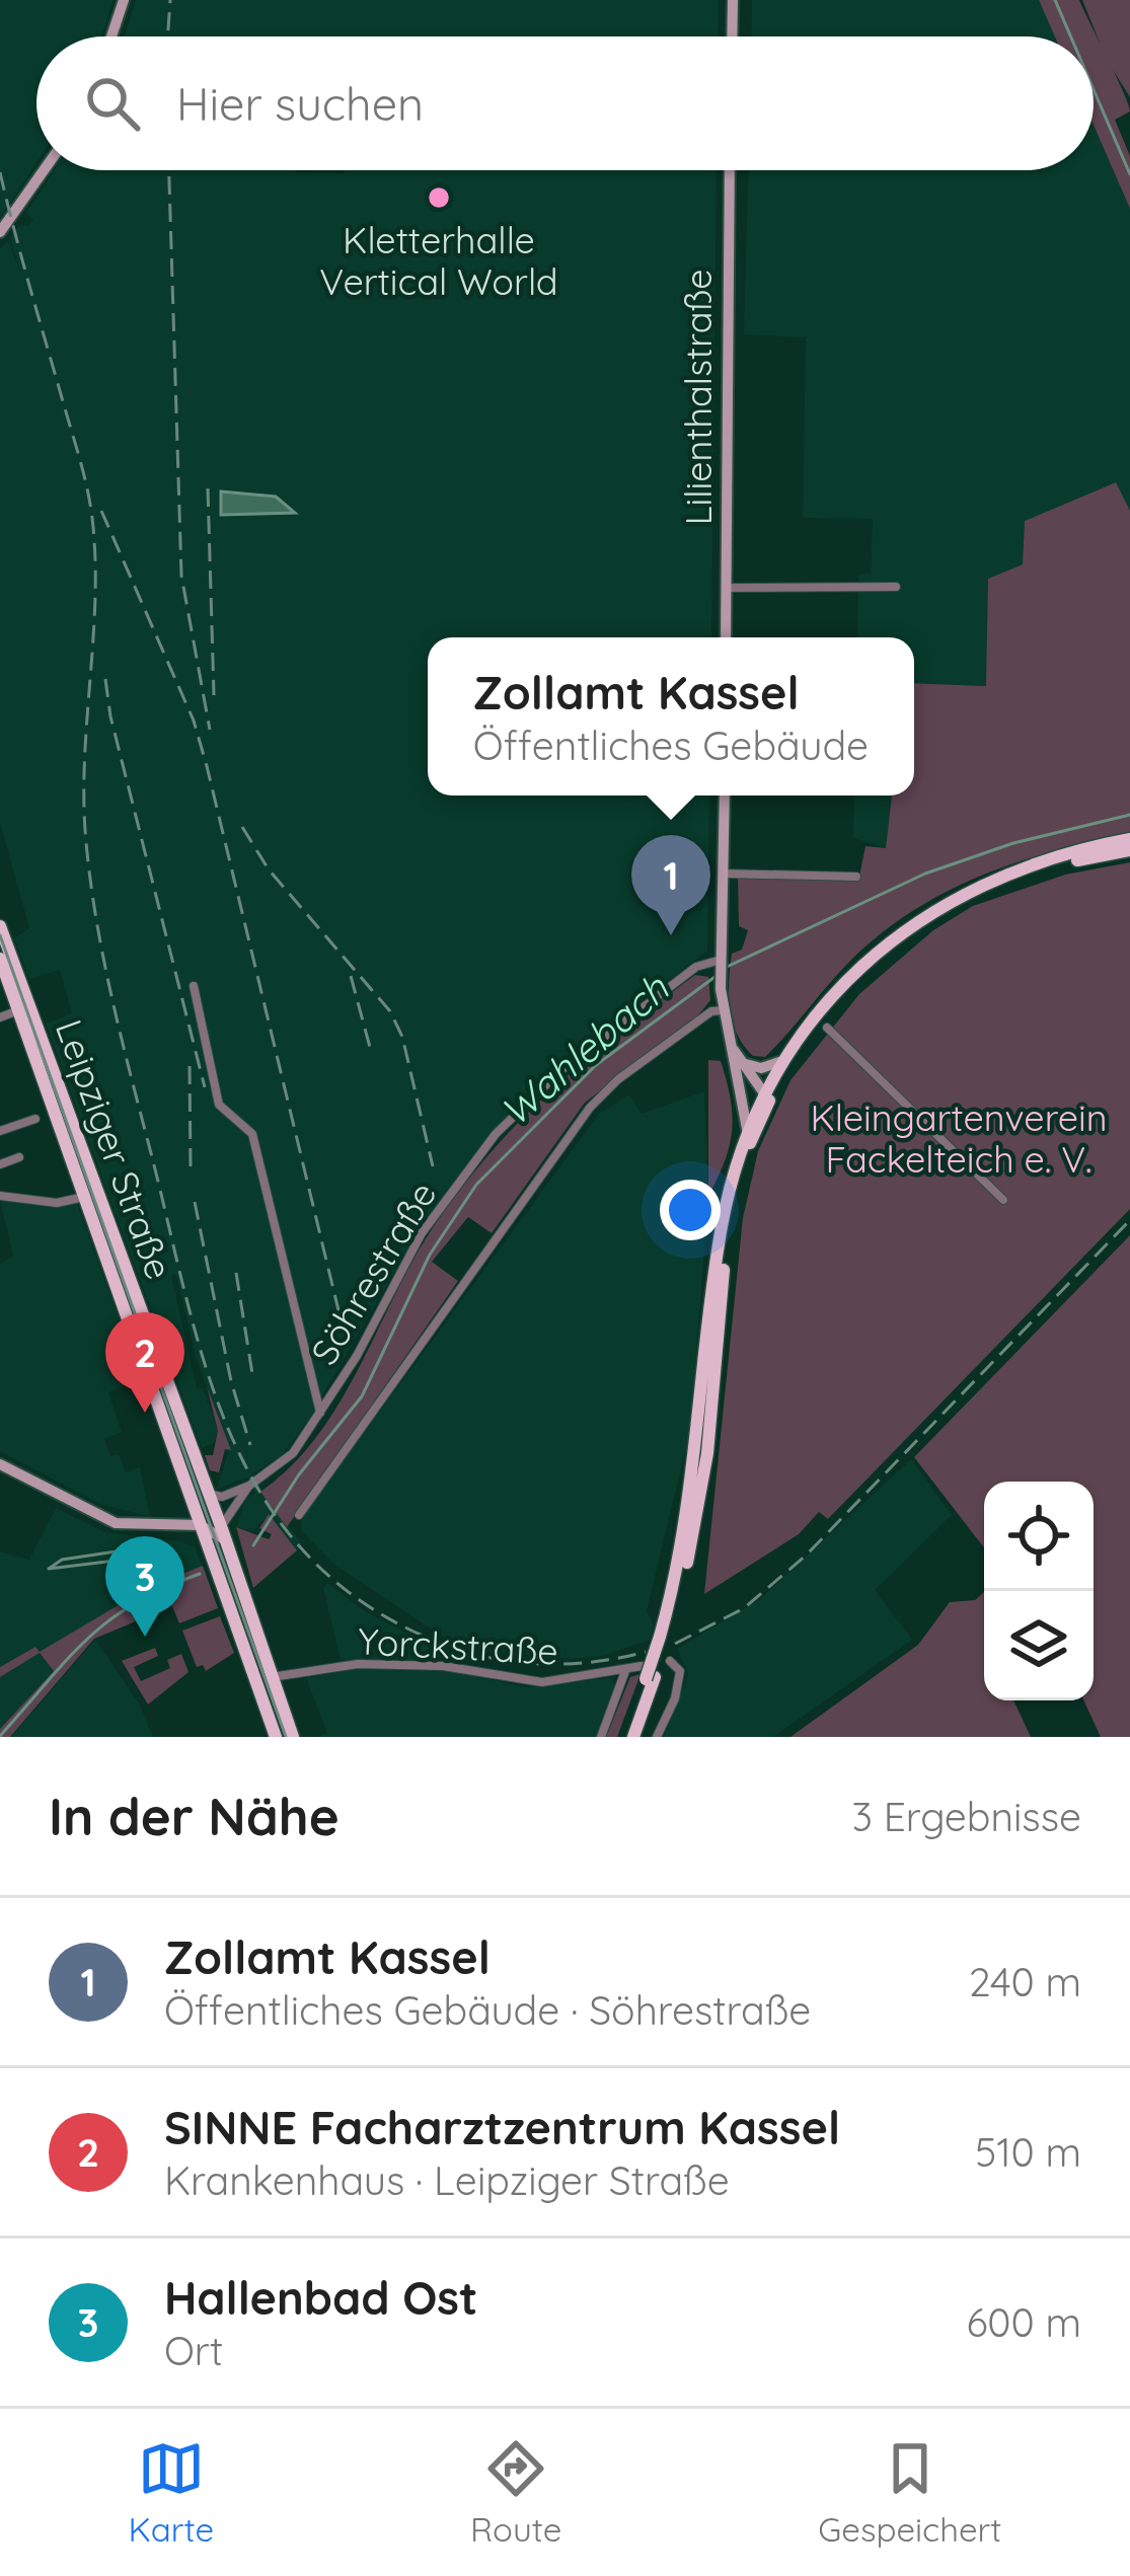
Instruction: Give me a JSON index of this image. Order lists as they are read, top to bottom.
{
  "streets": {
    "main road": ["Lilienthalstraße", "Leipziger Straße"],
    "street": ["Söhrestraße", "Yorckstraße"]
  },
  "crossings": [
    ["Leipziger Straße", "Söhrestraße"],
    ["Leipziger Straße", "Yorckstraße"]
  ],
  "water": ["Wahlebach"],
  "parks": ["Kleingartenverein Fackelteich e. V."],
  "places": ["Kletterhalle Vertical World"],
  "page": {
    "search": "Hier suchen",
    "popup": ["Zollamt Kassel", "Öffentliches Gebäude"],
    "pins": ["1", "2", "3"],
    "heading": ["In der Nähe", "3 Ergebnisse"],
    "list": [
      {
        "mark": "1",
        "name": "Zollamt Kassel",
        "note": "Öffentliches Gebäude · Söhrestraße",
        "value": "240 m"
      },
      {
        "mark": "2",
        "name": "SINNE Facharztzentrum Kassel",
        "note": "Krankenhaus · Leipziger Straße",
        "value": "510 m"
      },
      {
        "mark": "3",
        "name": "Hallenbad Ost",
        "note": "Ort",
        "value": "600 m"
      }
    ],
    "nav": ["Karte", "Route", "Gespeichert"]
  }
}
